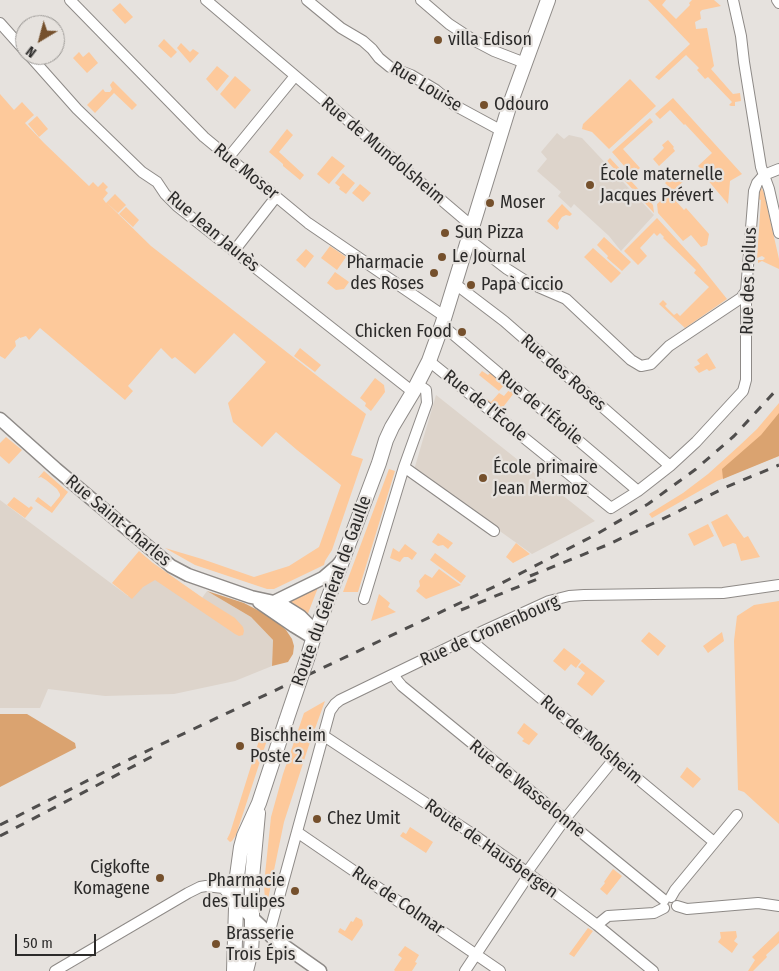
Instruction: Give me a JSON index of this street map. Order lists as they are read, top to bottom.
{
  "streets": {
    "main road": ["Route du Général de Gaulle"],
    "street": [
      "Rue Louise",
      "Rue de Mundolsheim",
      "Rue Moser",
      "Rue Jean Jaurès",
      "Rue des Poilus",
      "Rue des Roses",
      "Rue de l'École",
      "Rue de l'Étoile",
      "Rue Saint-Charles",
      "Rue de Cronenbourg",
      "Rue de Molsheim",
      "Rue de Wasselonne",
      "Route de Hausbergen",
      "Rue de Colmar"
    ]
  },
  "crossings": [
    ["Rue Louise", "Route du Général de Gaulle"],
    ["Rue de Mundolsheim", "Rue des Poilus"],
    ["Rue de Mundolsheim", "Route du Général de Gaulle"],
    ["Rue Moser", "Rue de l'Étoile"],
    ["Rue Moser", "Route du Général de Gaulle"],
    ["Rue Jean Jaurès", "Route du Général de Gaulle"],
    ["Rue des Poilus", "Rue des Roses"],
    ["Rue des Poilus", "Rue de l'École"],
    ["Rue des Poilus", "Rue de l'Étoile"],
    ["Rue des Roses", "Route du Général de Gaulle"],
    ["Rue de l'École", "Route du Général de Gaulle"],
    ["Rue de l'Étoile", "Route du Général de Gaulle"],
    ["Rue Saint-Charles", "Route du Général de Gaulle"],
    ["Rue de Cronenbourg", "Rue de Molsheim"],
    ["Rue de Cronenbourg", "Rue de Wasselonne"],
    ["Rue de Cronenbourg", "Route de Hausbergen"]
  ],
  "places": [
    "villa Edison",
    "Odouro",
    "École maternelle Jacques Prévert",
    "Moser",
    "Sun Pizza",
    "Le Journal",
    "Pharmacie des Roses",
    "Papà Ciccio",
    "Chicken Food",
    "École primaire Jean Mermoz",
    "Bischheim Poste 2",
    "Chez Umit",
    "Cigkofte Komagene",
    "Pharmacie des Tulipes",
    "Brasserie Trois Épis"
  ],
  "scale_bar": "50 m",
  "north": "bottom left"
}
